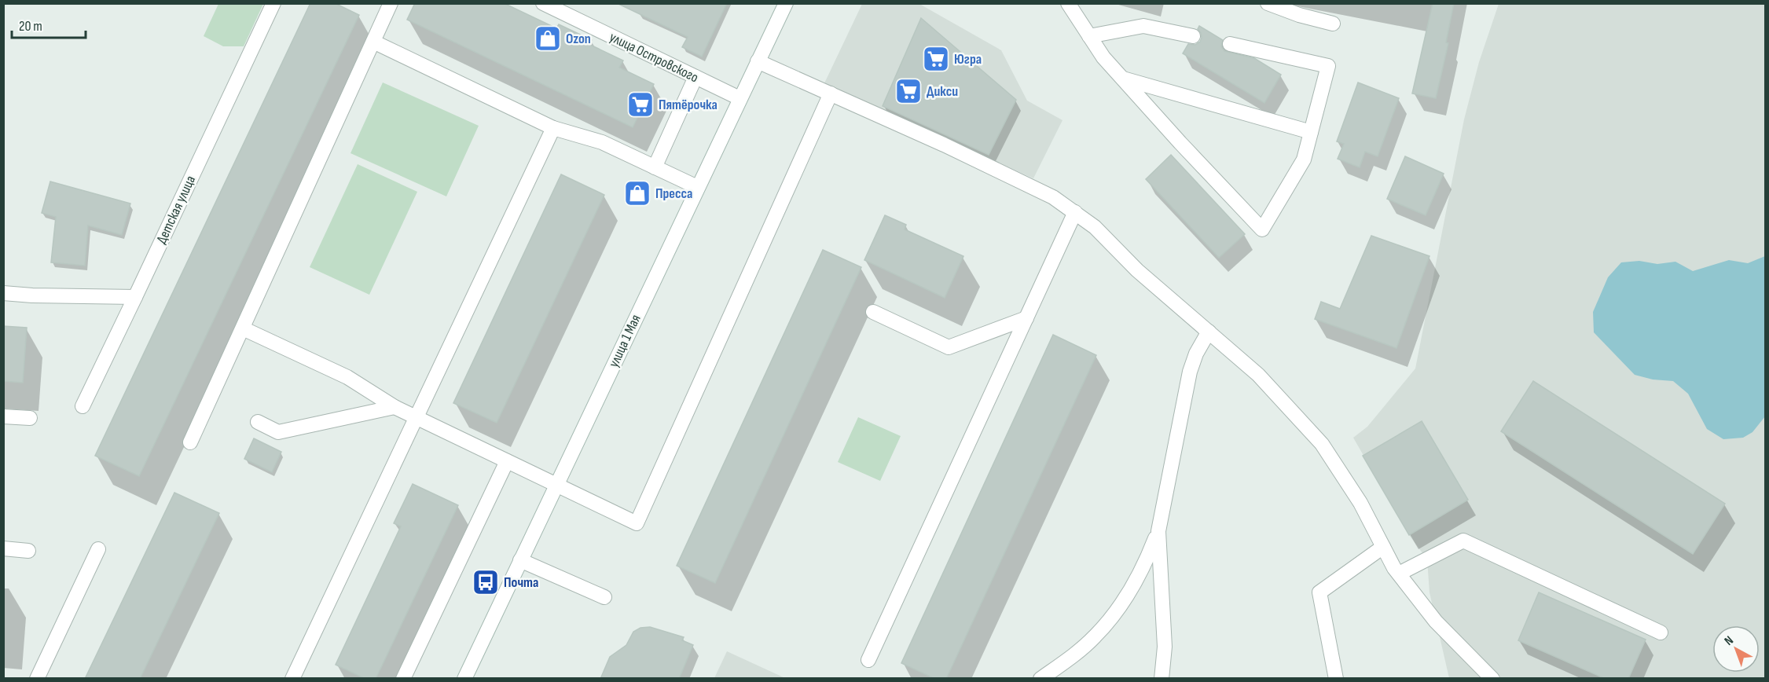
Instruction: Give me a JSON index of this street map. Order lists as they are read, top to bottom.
{
  "streets": {
    "street": ["улица Островского", "Детская улица", "улица 1 Мая"]
  },
  "crossings": [
    ["улица Островского", "улица 1 Мая"]
  ],
  "places": {
    "shop": ["Ozon", "Пресса"],
    "supermarket": ["Югра", "Дикси", "Пятёрочка"],
    "bus stop": ["Почта"]
  },
  "scale_bar": "20 m",
  "north": "top left"
}
